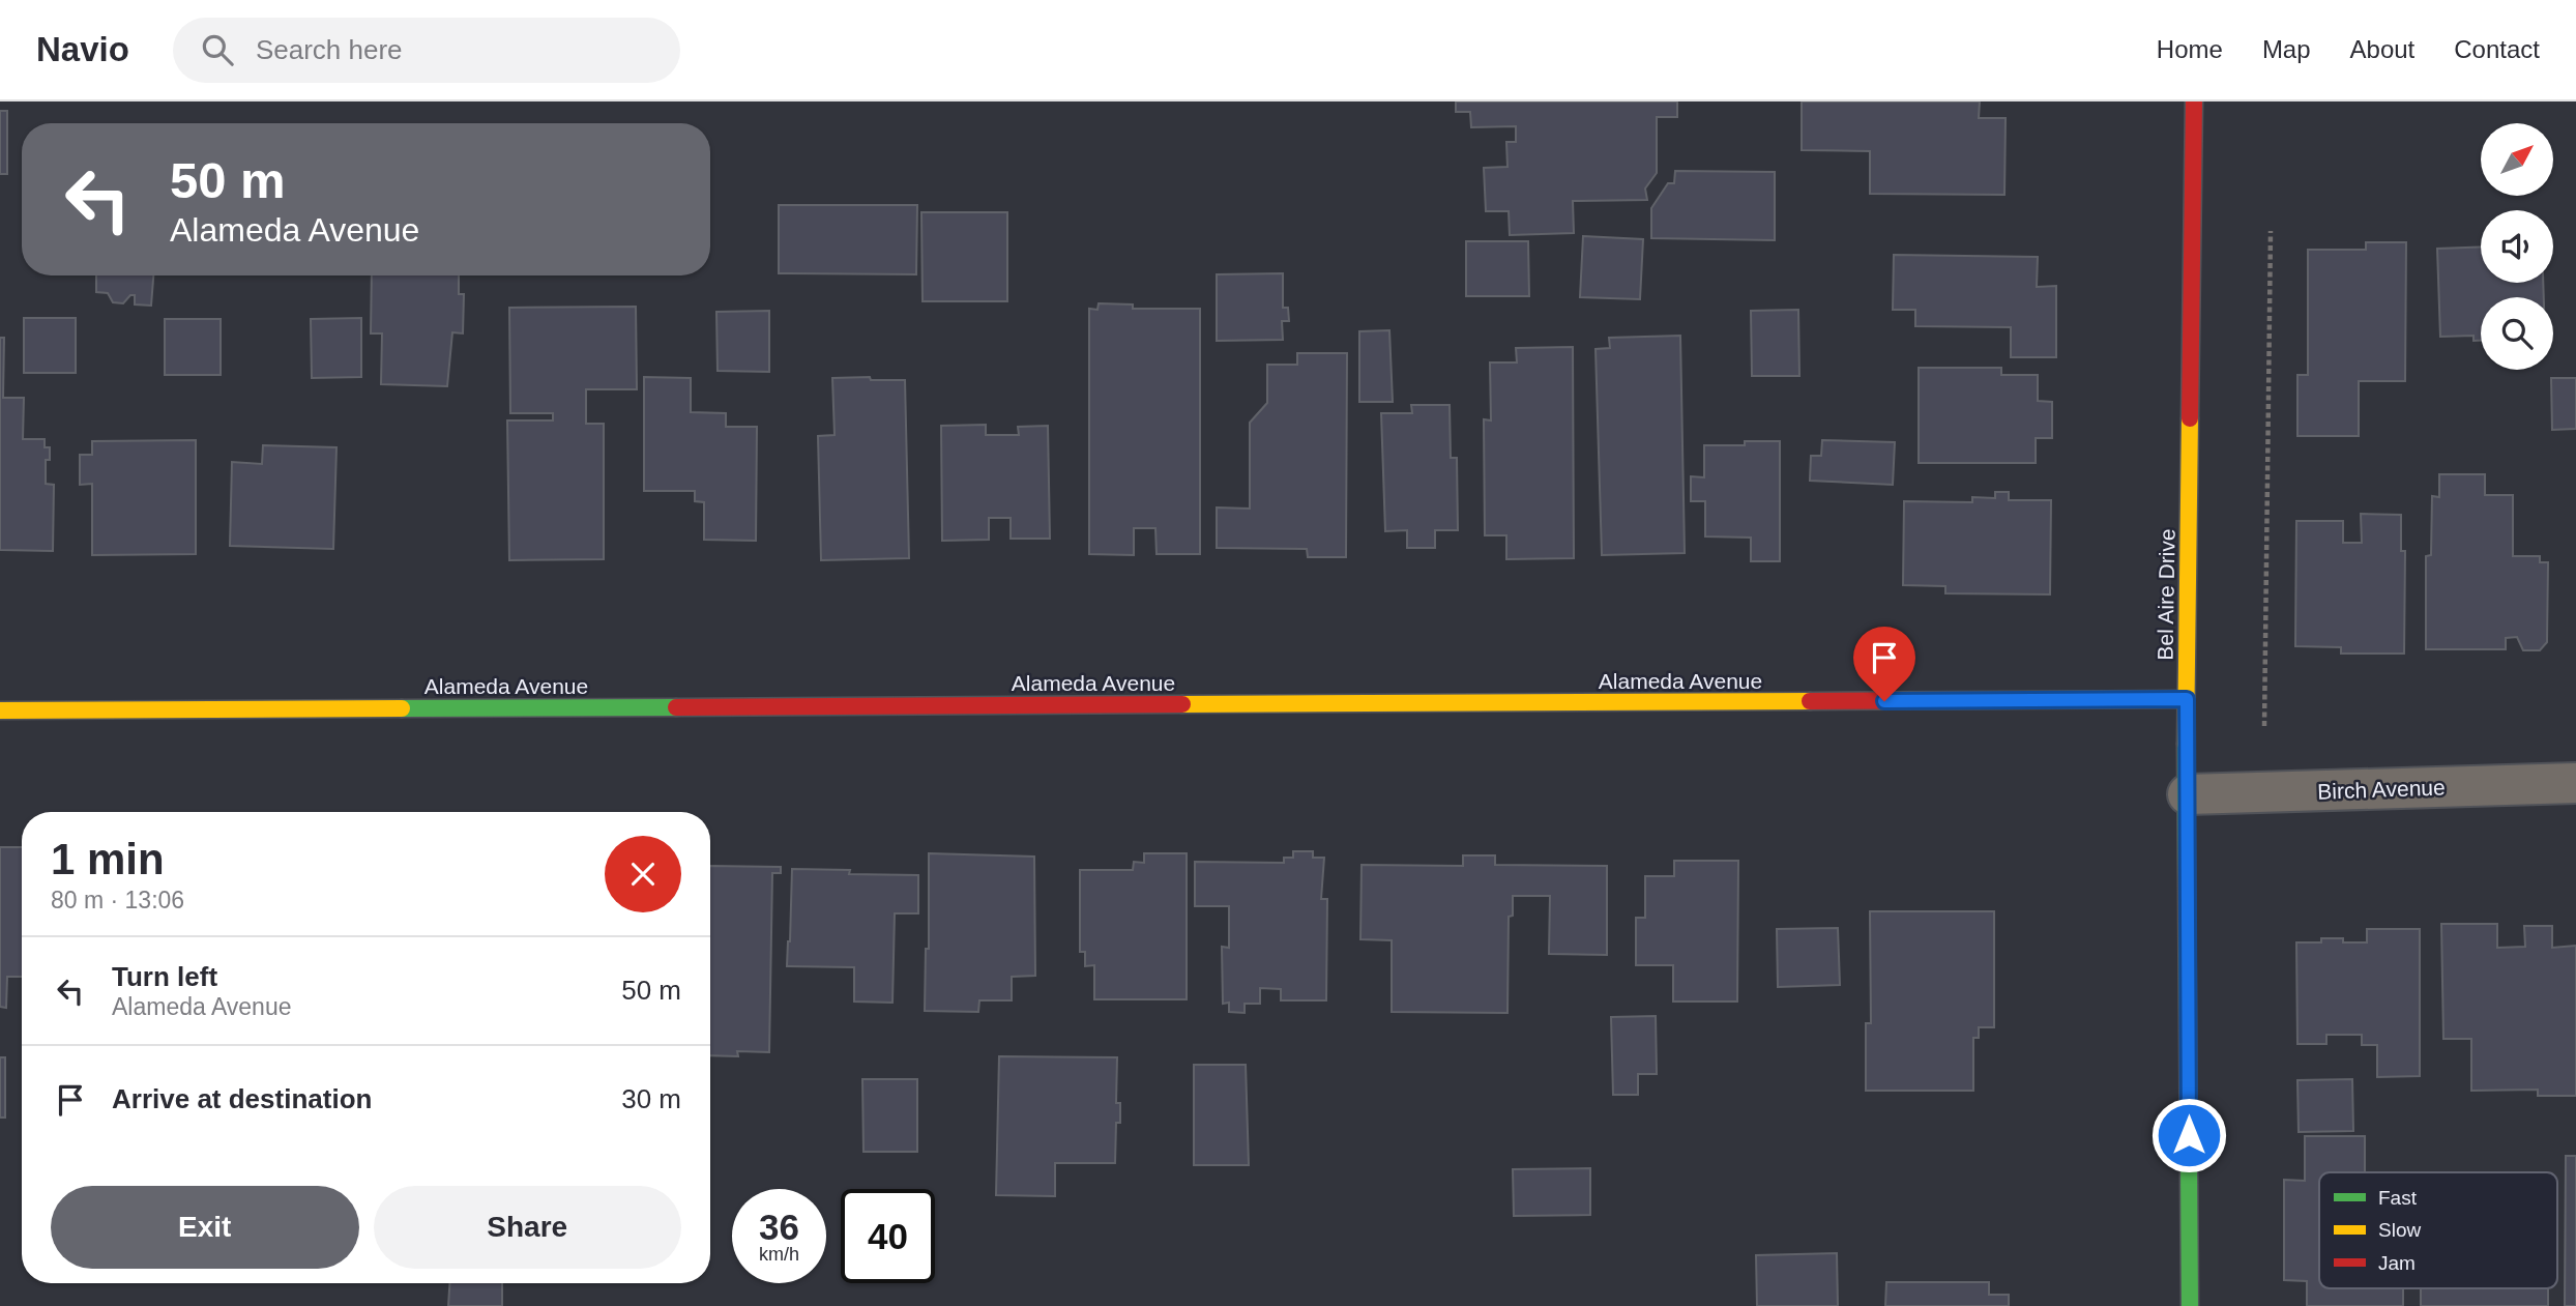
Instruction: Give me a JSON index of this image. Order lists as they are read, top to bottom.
{
  "streets": {
    "street": ["Bel Aire Drive", "Alameda Avenue", "Birch Avenue"]
  },
  "crossings": [
    ["Bel Aire Drive", "Alameda Avenue"],
    ["Bel Aire Drive", "Birch Avenue"]
  ],
  "legend": ["Fast", "Slow", "Jam"],
  "north": "top right",
  "page": {
    "header": "Navio",
    "search": "Search here",
    "nav": [
      "Home",
      "Map",
      "About",
      "Contact"
    ],
    "turn": ["50 m", "Alameda Avenue"],
    "heading": ["1 min", "80 m · 13:06"],
    "list": [
      {
        "name": "Turn left",
        "note": "Alameda Avenue",
        "value": "50 m"
      },
      {
        "name": "Arrive at destination",
        "value": "30 m"
      }
    ],
    "buttons": ["Exit", "Share"],
    "speed": "36 km/h",
    "limit": "40"
  }
}
